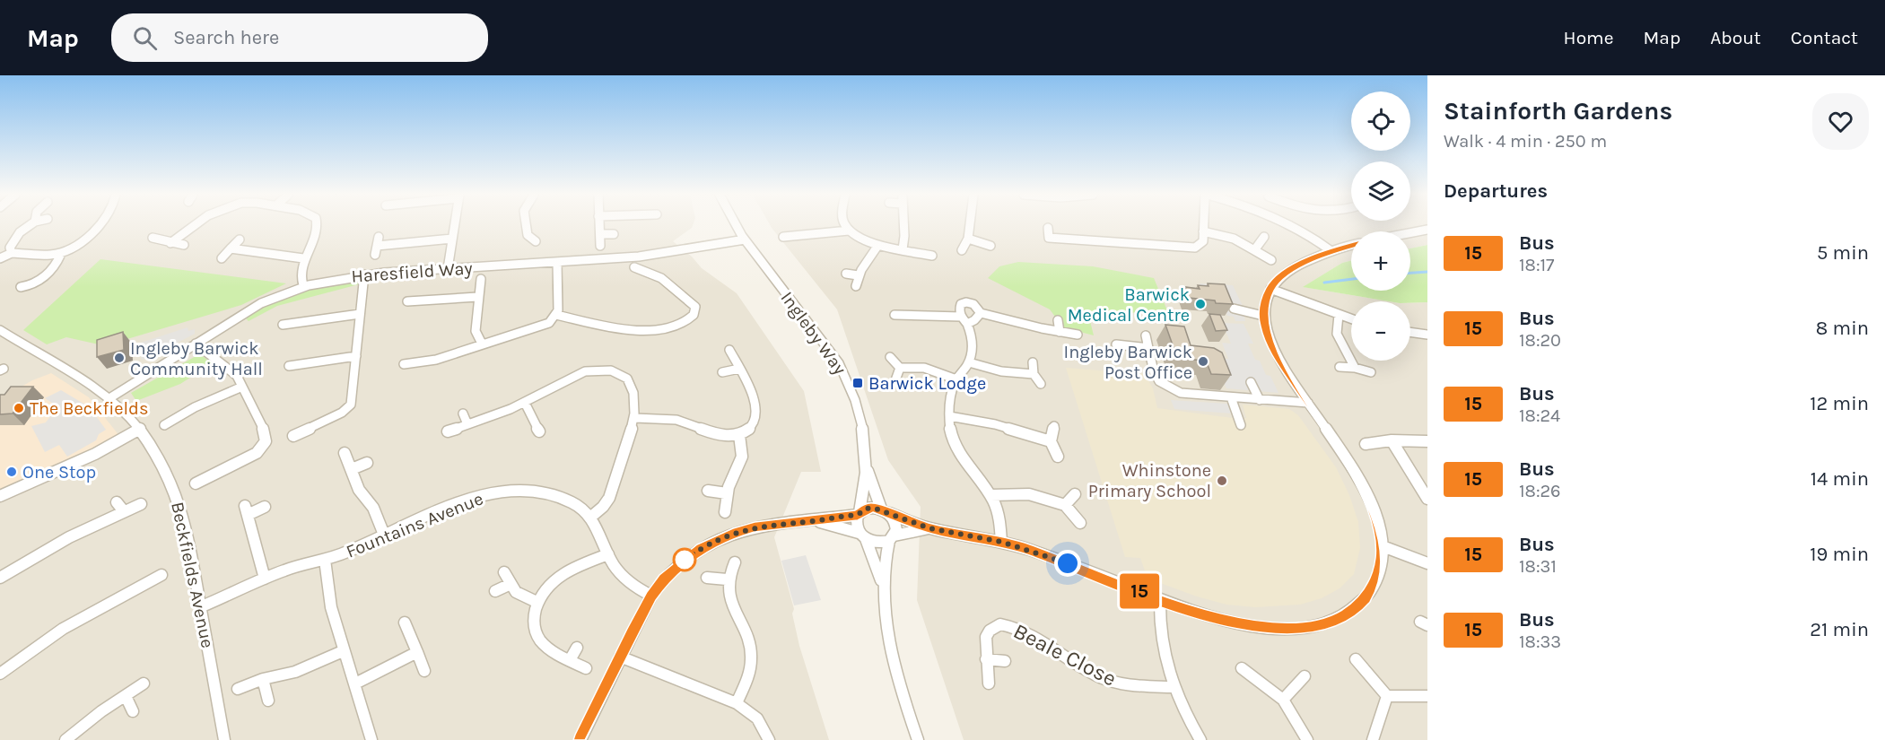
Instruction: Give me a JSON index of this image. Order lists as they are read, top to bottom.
{
  "streets": {
    "street": [
      "Haresfield Way",
      "Ingleby Way",
      "Fountains Avenue",
      "Beckfields Avenue",
      "Beale Close"
    ]
  },
  "crossings": [
    ["Haresfield Way", "Ingleby Way"],
    ["Haresfield Way", "Beckfields Avenue"],
    ["Fountains Avenue", "Beckfields Avenue"]
  ],
  "places": {
    "other": [
      "Barwick Medical Centre",
      "Ingleby Barwick Community Hall",
      "Ingleby Barwick Post Office",
      "The Beckfields",
      "One Stop",
      "Whinstone Primary School"
    ],
    "transit": ["Barwick Lodge"]
  },
  "lines": ["bus line 15"],
  "page": {
    "header": "Map",
    "search": "Search here",
    "nav": [
      "Home",
      "Map",
      "About",
      "Contact"
    ],
    "on_map": "15",
    "heading": [
      ["Stainforth Gardens", "Walk · 4 min · 250 m"],
      "Departures"
    ],
    "map_buttons": ["+", "−"],
    "list": [
      {
        "mark": "15",
        "name": "Bus",
        "note": "18:17",
        "value": "5 min"
      },
      {
        "mark": "15",
        "name": "Bus",
        "note": "18:20",
        "value": "8 min"
      },
      {
        "mark": "15",
        "name": "Bus",
        "note": "18:24",
        "value": "12 min"
      },
      {
        "mark": "15",
        "name": "Bus",
        "note": "18:26",
        "value": "14 min"
      },
      {
        "mark": "15",
        "name": "Bus",
        "note": "18:31",
        "value": "19 min"
      },
      {
        "mark": "15",
        "name": "Bus",
        "note": "18:33",
        "value": "21 min"
      }
    ]
  }
}
